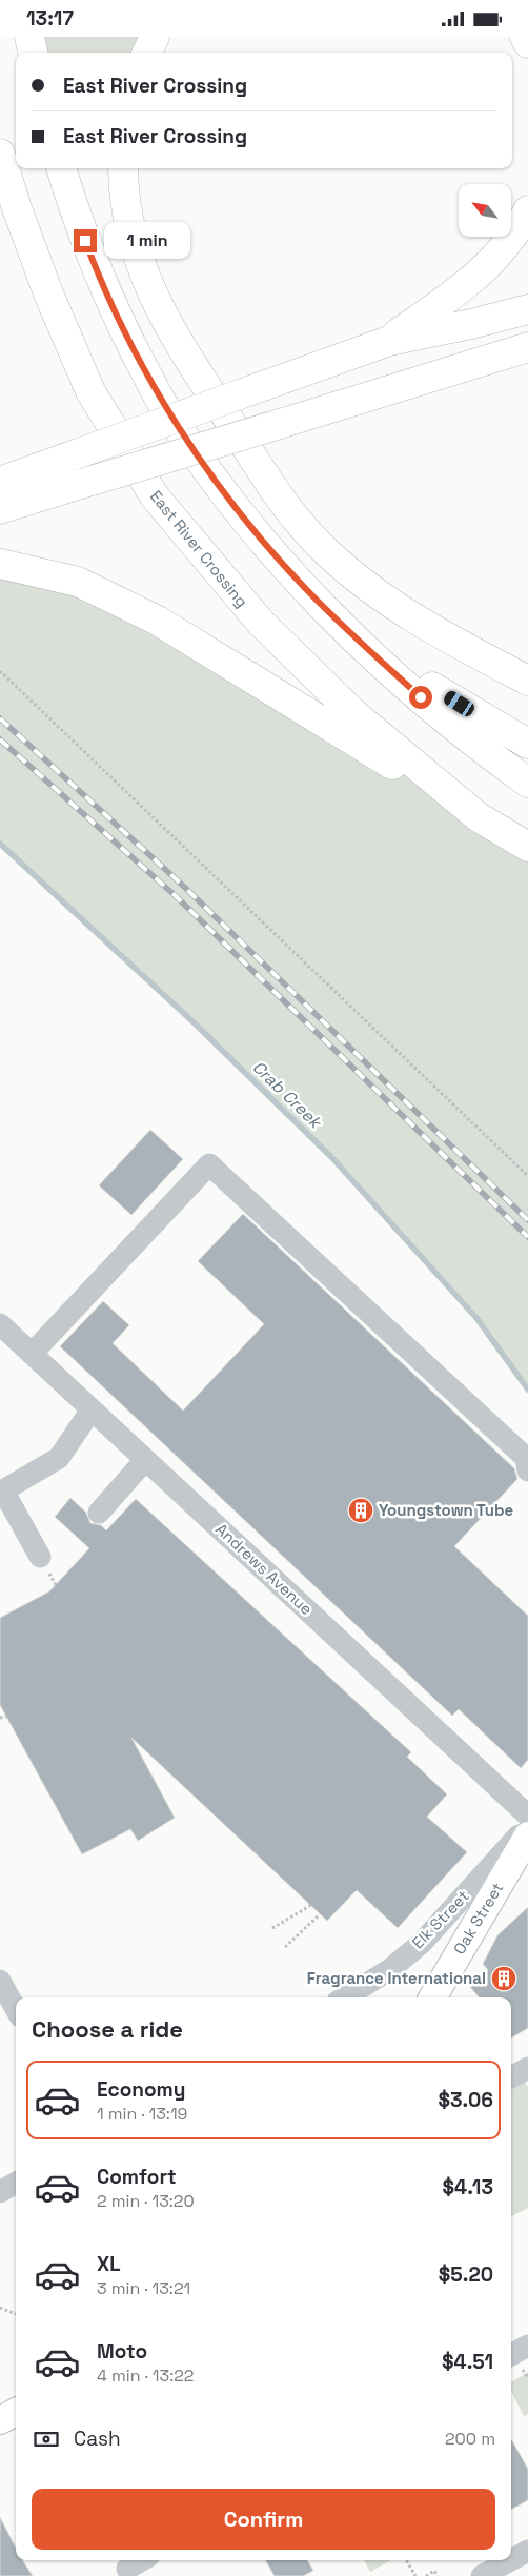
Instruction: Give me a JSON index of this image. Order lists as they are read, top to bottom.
{
  "streets": {
    "highway": ["East River Crossing"],
    "main road": ["Oak Street"],
    "street": ["Andrews Avenue", "Elk Street"]
  },
  "water": ["Crab Creek"],
  "places": {
    "building": ["Youngstown Tube", "Fragrance International"]
  },
  "north": "top left",
  "page": {
    "status": "13:17",
    "banner": ["East River Crossing", "East River Crossing"],
    "bubble": "1 min",
    "heading": "Choose a ride",
    "list": [
      {
        "name": "Economy",
        "note": "1 min · 13:19",
        "value": "$3.06"
      },
      {
        "name": "Comfort",
        "note": "2 min · 13:20",
        "value": "$4.13"
      },
      {
        "name": "XL",
        "note": "3 min · 13:21",
        "value": "$5.20"
      },
      {
        "name": "Moto",
        "note": "4 min · 13:22",
        "value": "$4.51"
      }
    ],
    "pay": ["Cash", "200 m"],
    "buttons": "Confirm"
  }
}
